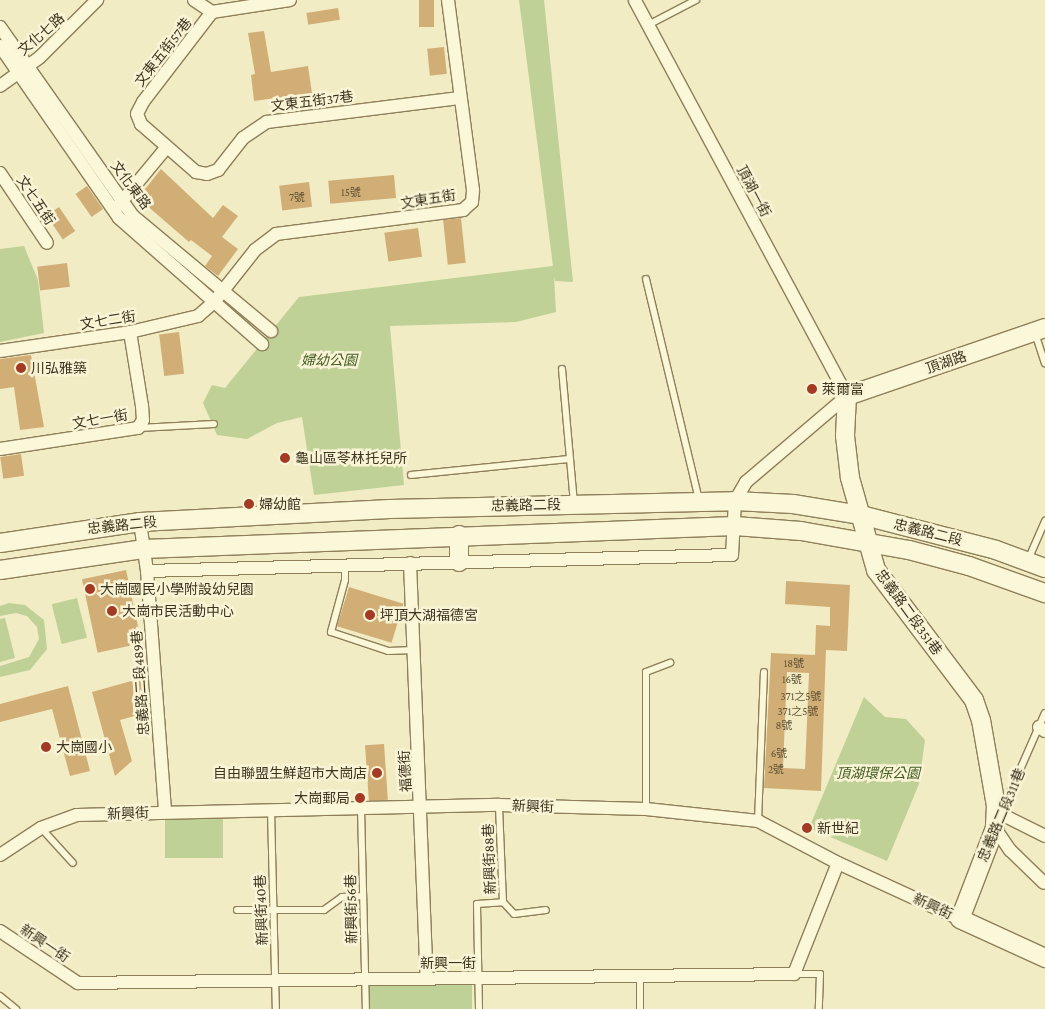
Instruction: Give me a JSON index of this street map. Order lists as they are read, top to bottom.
{
  "streets": {
    "main road": [
      "頂湖路",
      "忠義路二段",
      "忠義路二段351巷",
      "新興街",
      "忠義路二段311巷"
    ],
    "street": [
      "文化七路",
      "文東五街57巷",
      "文東五街37巷",
      "文化東路",
      "頂湖一街",
      "文東五街",
      "文七五街",
      "文七二街",
      "文七一街",
      "忠義路二段489巷",
      "福德街",
      "新興一街"
    ],
    "lane": ["新興街88巷", "新興街56巷", "新興街40巷"]
  },
  "crossings": [
    ["文化七路", "文化東路"],
    ["文東五街57巷", "文東五街37巷"],
    ["文東五街37巷", "文東五街"],
    ["文化東路", "文東五街"],
    ["文化東路", "文七二街"],
    ["頂湖一街", "頂湖路"],
    ["文東五街", "文七二街"],
    ["文七二街", "文七一街"],
    ["頂湖路", "忠義路二段"],
    ["忠義路二段", "忠義路二段351巷"],
    ["忠義路二段", "忠義路二段489巷"],
    ["忠義路二段351巷", "忠義路二段311巷"],
    ["忠義路二段489巷", "新興街"],
    ["福德街", "新興街"],
    ["福德街", "新興一街"],
    ["新興街", "忠義路二段311巷"],
    ["新興街", "新興街88巷"],
    ["新興街", "新興街56巷"],
    ["新興街", "新興街40巷"],
    ["新興街88巷", "新興一街"],
    ["新興街56巷", "新興一街"],
    ["新興街40巷", "新興一街"]
  ],
  "parks": ["婦幼公園", "頂湖環保公園"],
  "places": [
    "川弘雅築",
    "萊爾富",
    "龜山區苓林托兒所",
    "婦幼館",
    "大崗國民小學附設幼兒園",
    "大崗市民活動中心",
    "坪頂大湖福德宮",
    "大崗國小",
    "自由聯盟生鮮超市大崗店",
    "大崗郵局",
    "新世紀"
  ],
  "house_numbers": [
    "15號",
    "7號",
    "18號",
    "16號",
    "371之5號",
    "371之5號",
    "8號",
    "6號",
    "2號"
  ]
}
